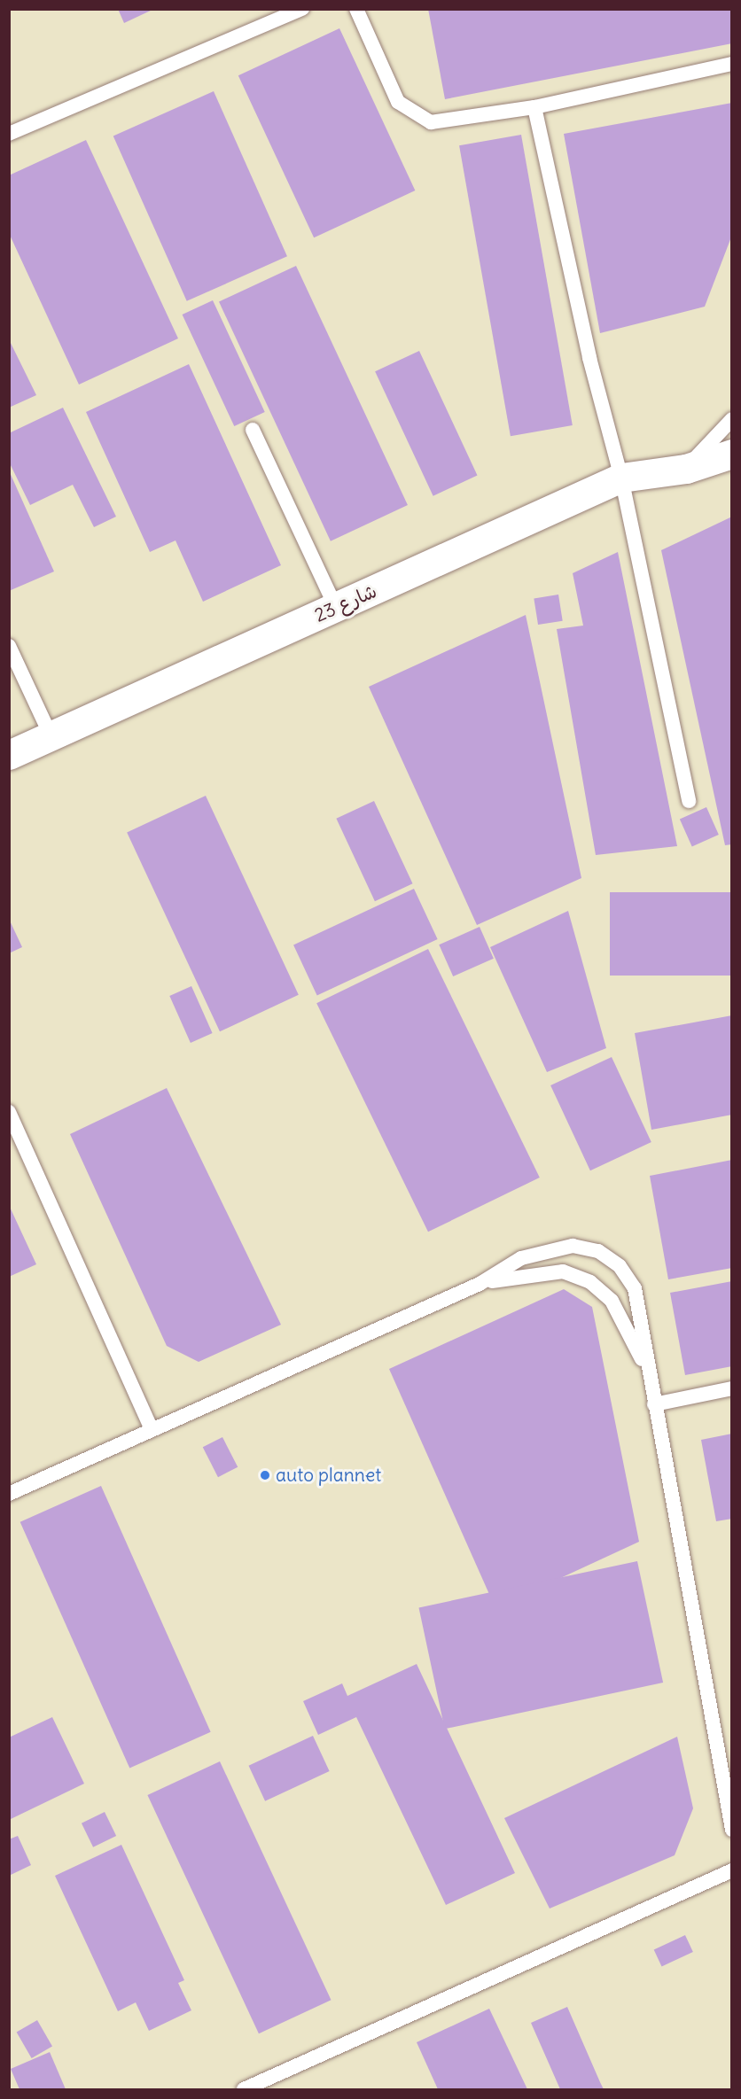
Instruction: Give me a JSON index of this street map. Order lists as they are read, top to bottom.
{
  "streets": {
    "street": ["شارع 23"]
  },
  "places": ["auto plannet"]
}
